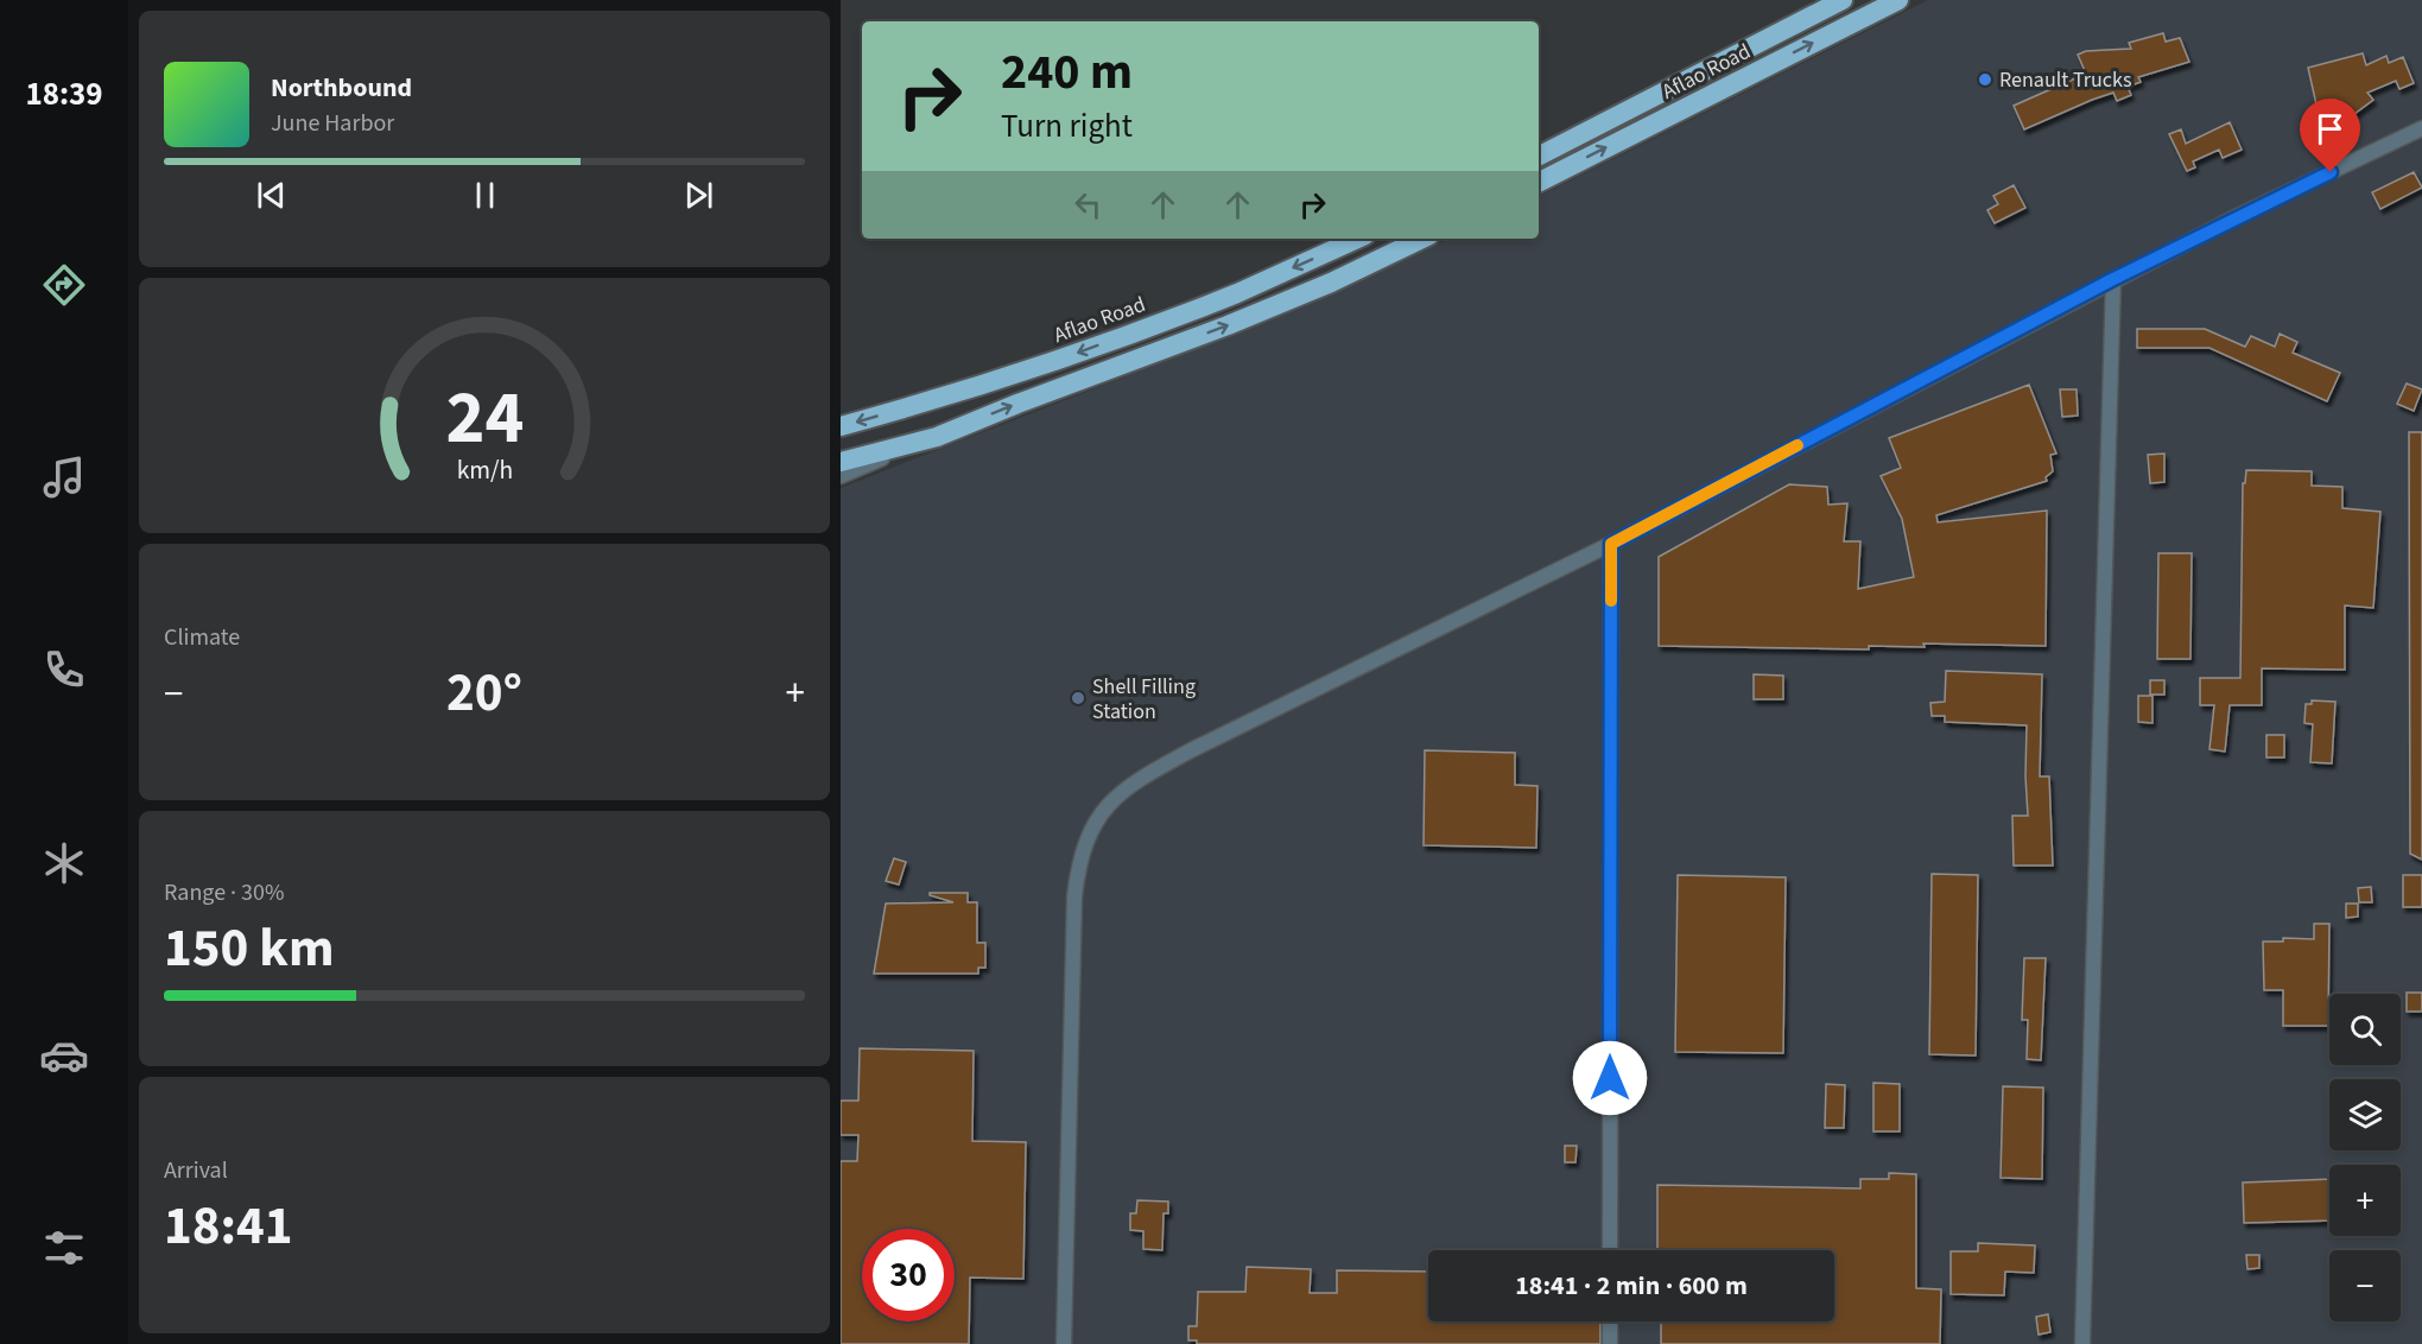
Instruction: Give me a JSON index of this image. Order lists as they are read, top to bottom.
{
  "streets": {
    "highway": ["Aflao Road"]
  },
  "places": ["Renault Trucks", "Shell Filling Station"],
  "page": {
    "tabs": "18:39",
    "turn": ["240 m", "Turn right"],
    "song": ["Northbound", "June Harbor"],
    "tile": [
      "Climate",
      ["Range · 30%", "150 km"],
      ["Arrival", "18:41"]
    ],
    "heat": ["−", "20°", "+"],
    "map_buttons": ["+", "−"],
    "limit": "30",
    "trip": "18:41 · 2 min · 600 m",
    "gauge": ["24", "km/h"]
  }
}
